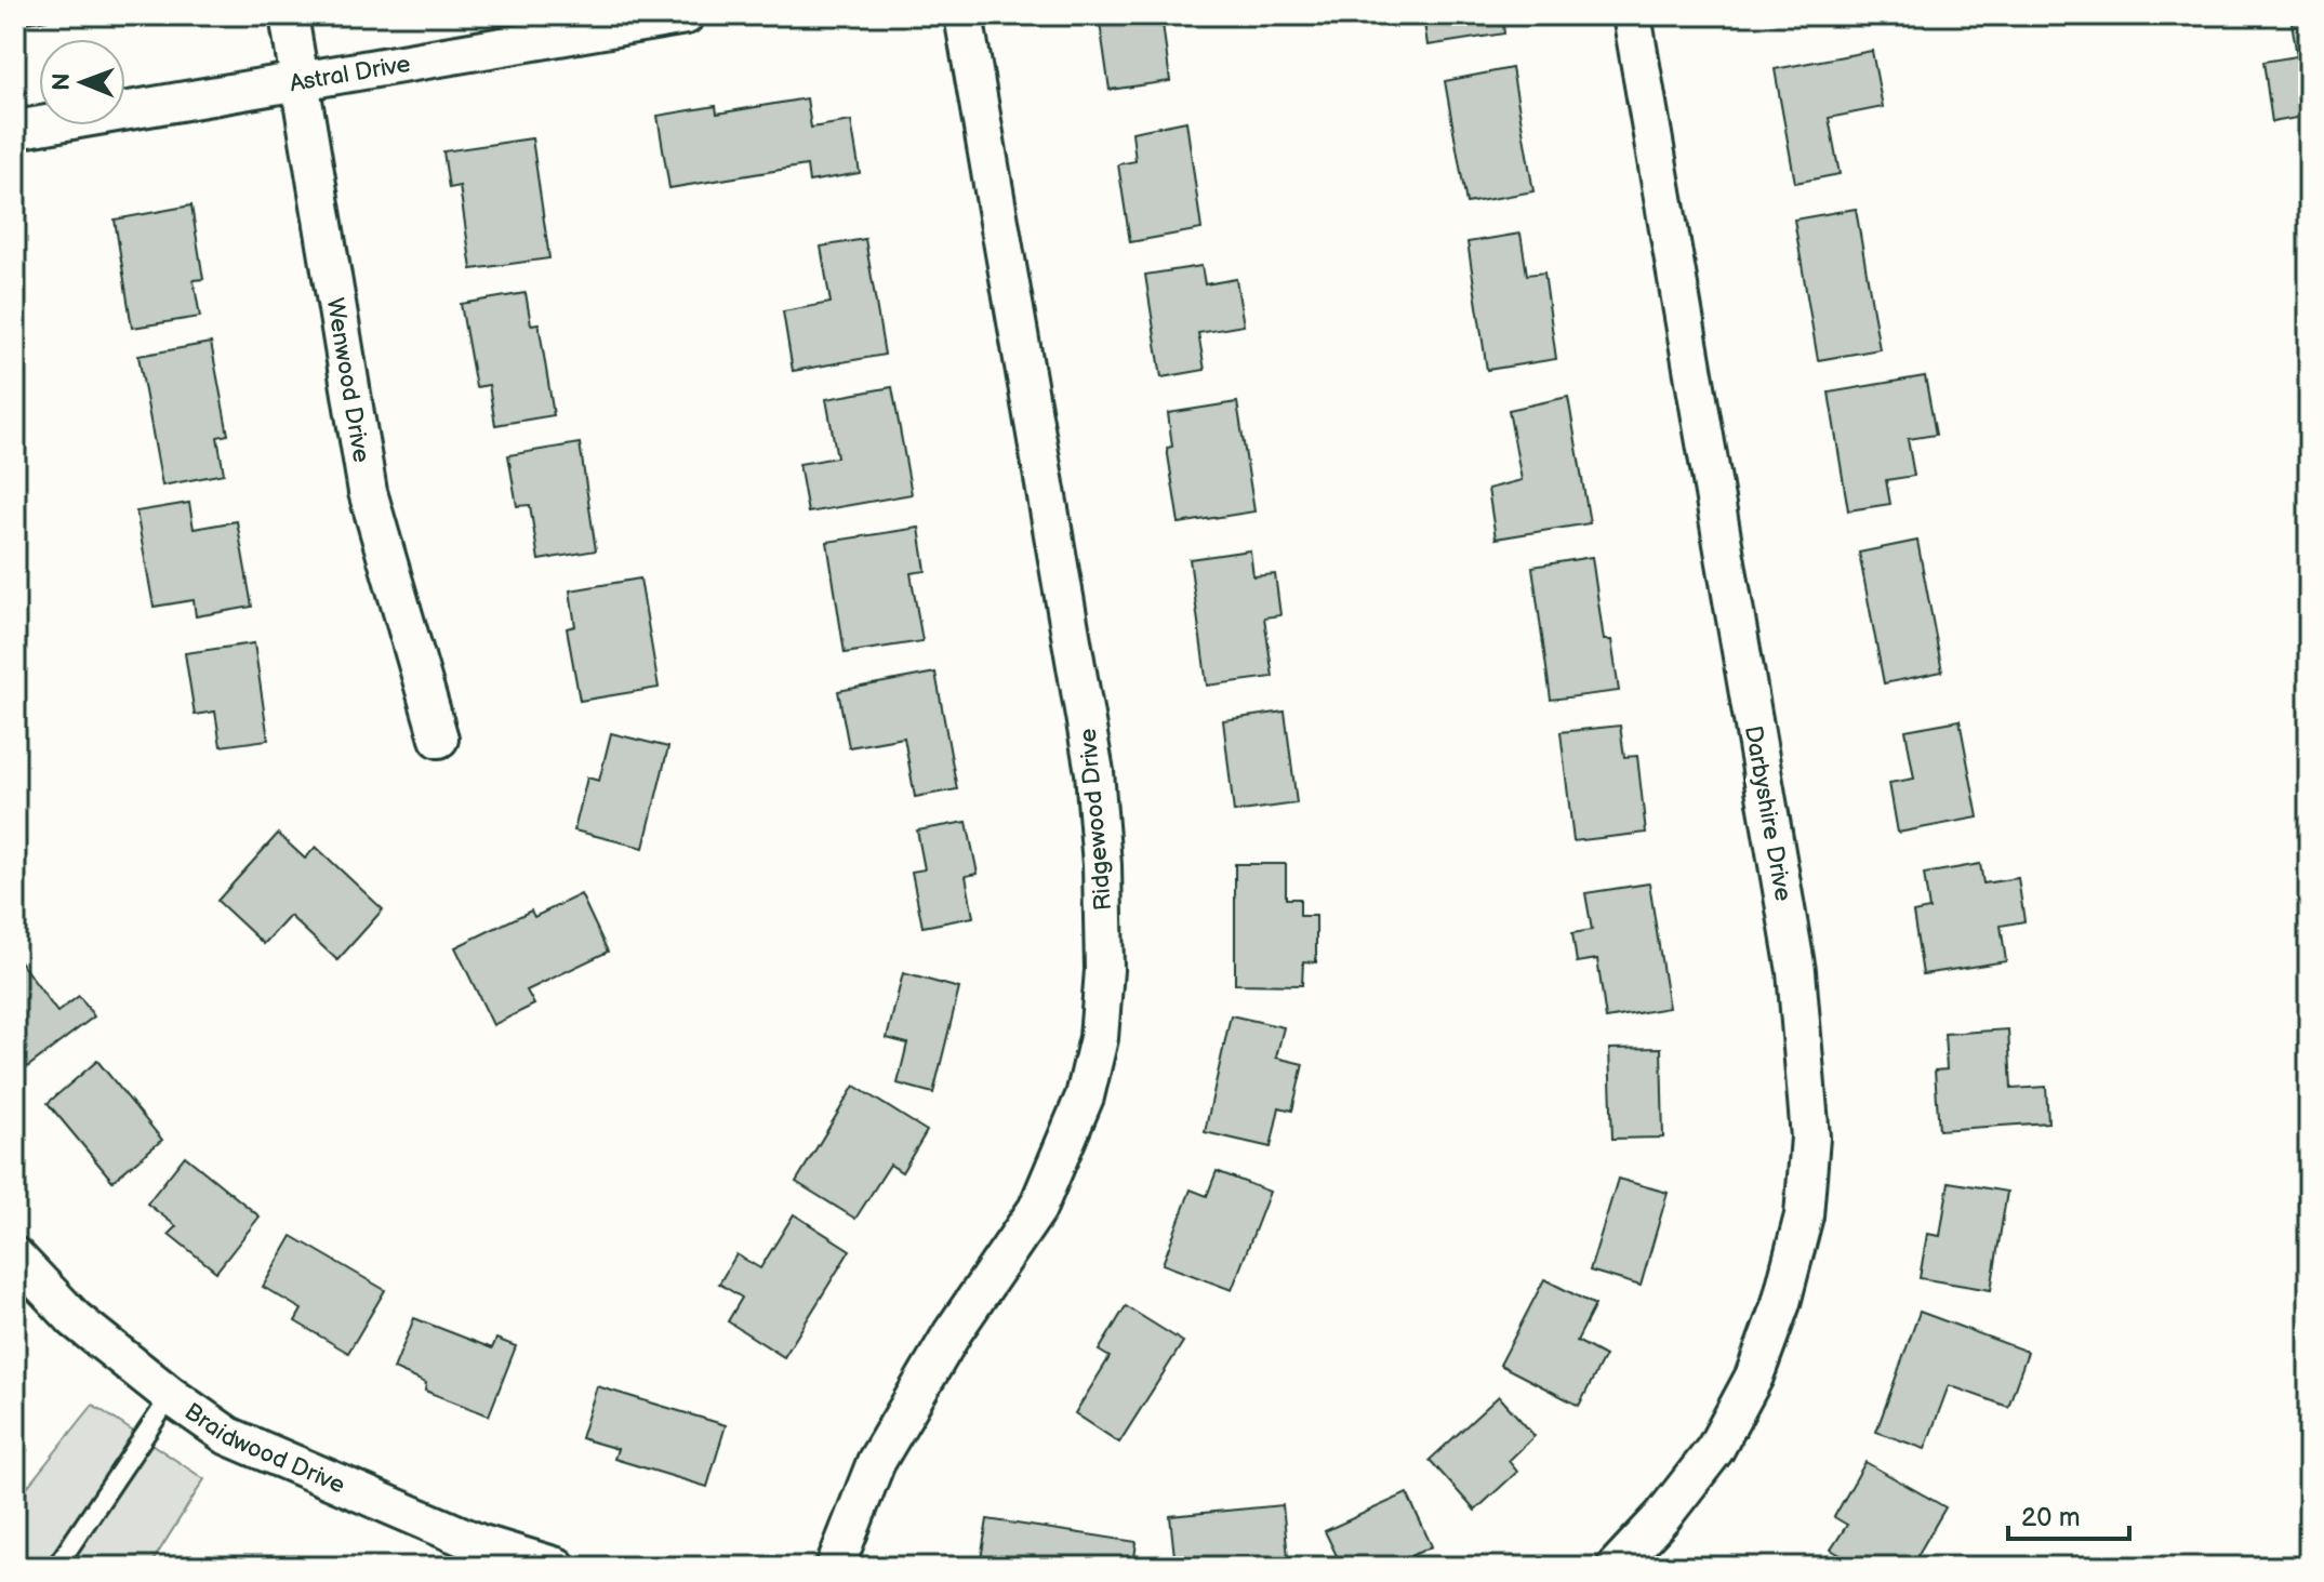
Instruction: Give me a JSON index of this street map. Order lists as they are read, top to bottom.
{
  "streets": {
    "street": [
      "Astral Drive",
      "Wenwood Drive",
      "Darbyshire Drive",
      "Ridgewood Drive",
      "Braidwood Drive"
    ]
  },
  "crossings": [
    ["Astral Drive", "Wenwood Drive"]
  ],
  "scale_bar": "20 m",
  "north": "left"
}
